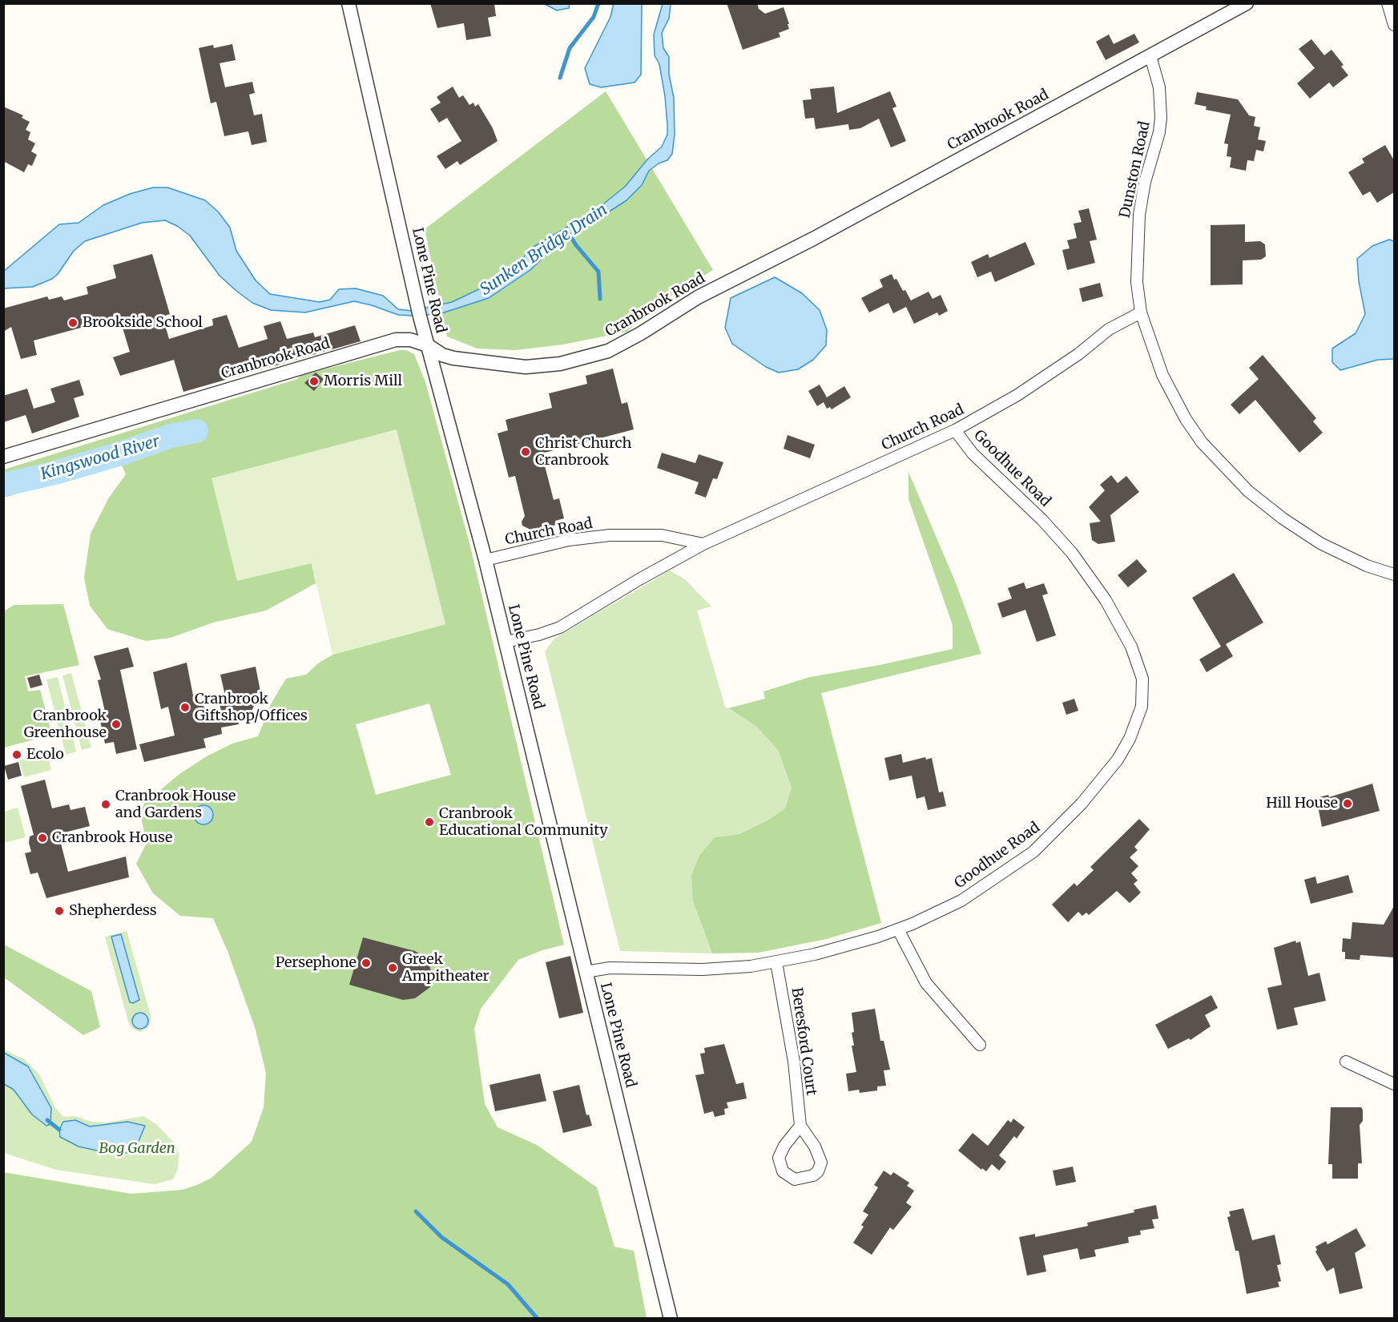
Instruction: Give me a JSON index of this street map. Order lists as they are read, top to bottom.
{
  "streets": {
    "street": [
      "Cranbrook Road",
      "Dunston Road",
      "Lone Pine Road",
      "Church Road",
      "Goodhue Road",
      "Beresford Court"
    ]
  },
  "crossings": [
    ["Cranbrook Road", "Dunston Road"],
    ["Cranbrook Road", "Lone Pine Road"],
    ["Dunston Road", "Church Road"],
    ["Lone Pine Road", "Church Road"],
    ["Lone Pine Road", "Goodhue Road"],
    ["Church Road", "Goodhue Road"],
    ["Goodhue Road", "Beresford Court"]
  ],
  "water": ["Sunken Bridge Drain", "Kingswood River"],
  "parks": ["Bog Garden"],
  "places": [
    "Brookside School",
    "Morris Mill",
    "Christ Church Cranbrook",
    "Cranbrook Giftshop/Offices",
    "Cranbrook Greenhouse",
    "Ecolo",
    "Hill House",
    "Cranbrook House and Gardens",
    "Cranbrook Educational Community",
    "Cranbrook House",
    "Shepherdess",
    "Persephone",
    "Greek Ampitheater"
  ]
}
